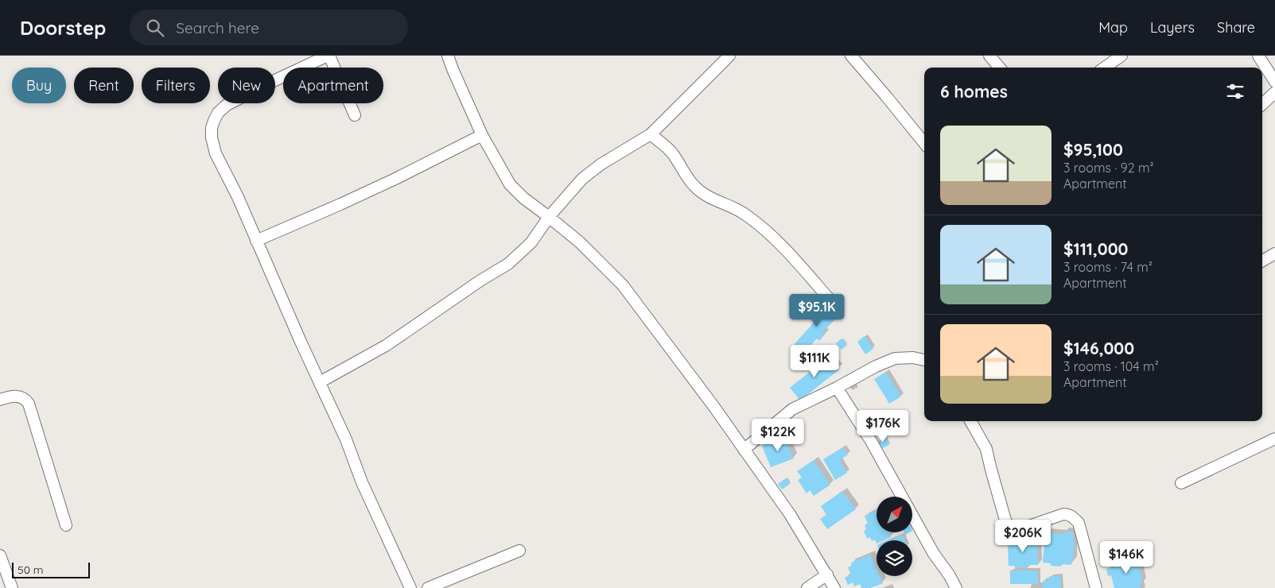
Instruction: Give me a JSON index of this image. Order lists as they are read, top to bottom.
{
  "scale_bar": "50 m",
  "north": "top right",
  "page": {
    "header": "Doorstep",
    "search": "Search here",
    "nav": ["Map", "Layers", "Share"],
    "chip": [
      "Buy",
      "Rent",
      "Filters",
      "New",
      "Apartment"
    ],
    "heading": "6 homes",
    "list": [
      {
        "name": "$95,100",
        "note": "3 rooms · 92 m² · Apartment"
      },
      {
        "name": "$111,000",
        "note": "3 rooms · 74 m² · Apartment"
      },
      {
        "name": "$146,000",
        "note": "3 rooms · 104 m² · Apartment"
      }
    ],
    "price": [
      "$95.1K",
      "$111K",
      "$176K",
      "$122K",
      "$206K",
      "$146K"
    ],
    "scale": "50 m"
  }
}
